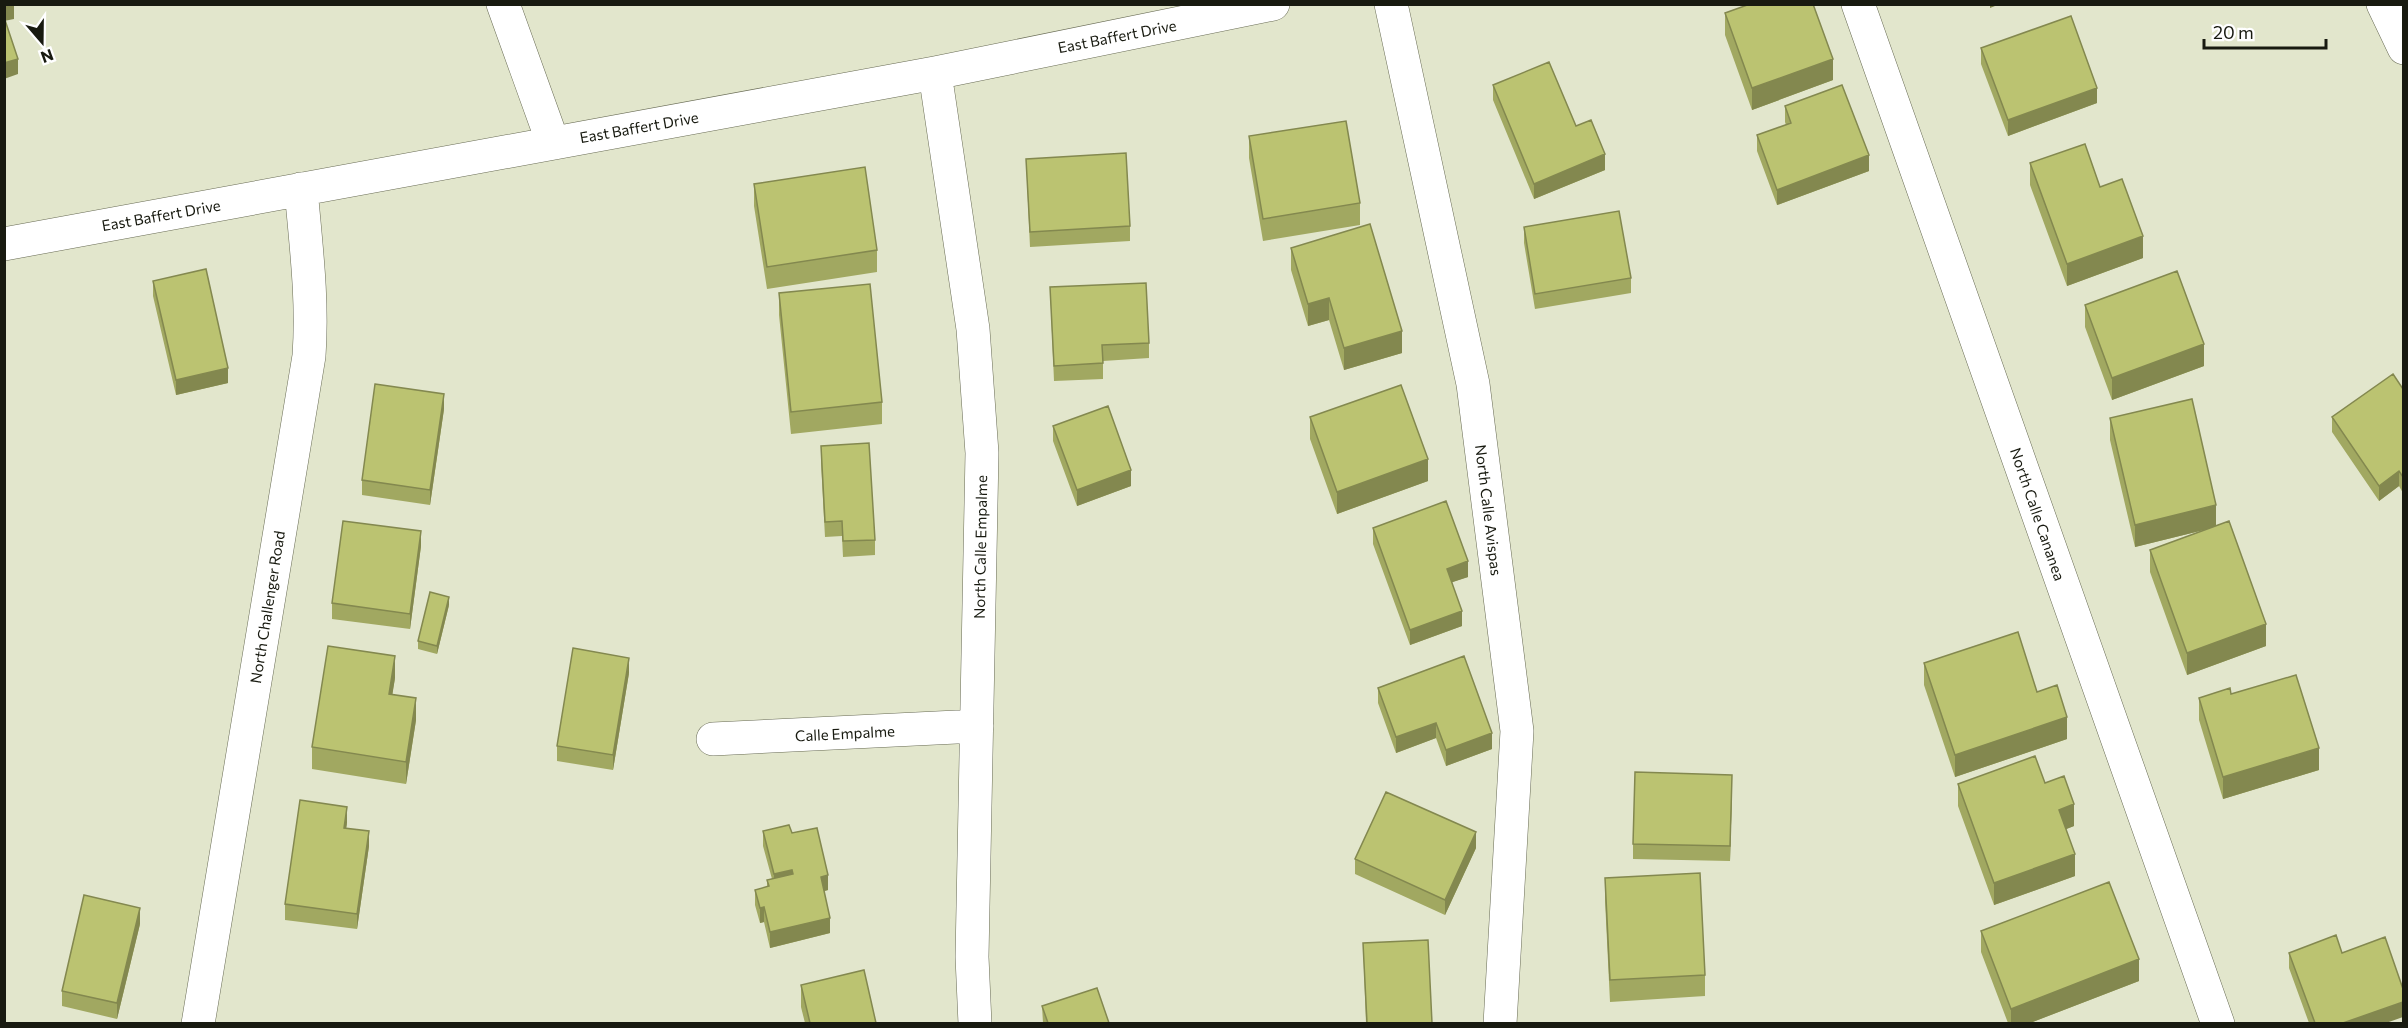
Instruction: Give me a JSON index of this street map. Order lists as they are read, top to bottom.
{
  "streets": {
    "street": [
      "East Baffert Drive",
      "North Calle Avispas",
      "North Calle Cananea",
      "North Calle Empalme",
      "North Challenger Road",
      "Calle Empalme"
    ]
  },
  "crossings": [
    ["East Baffert Drive", "North Calle Empalme"],
    ["East Baffert Drive", "North Challenger Road"],
    ["North Calle Empalme", "Calle Empalme"]
  ],
  "scale_bar": "20 m",
  "north": "bottom"
}
